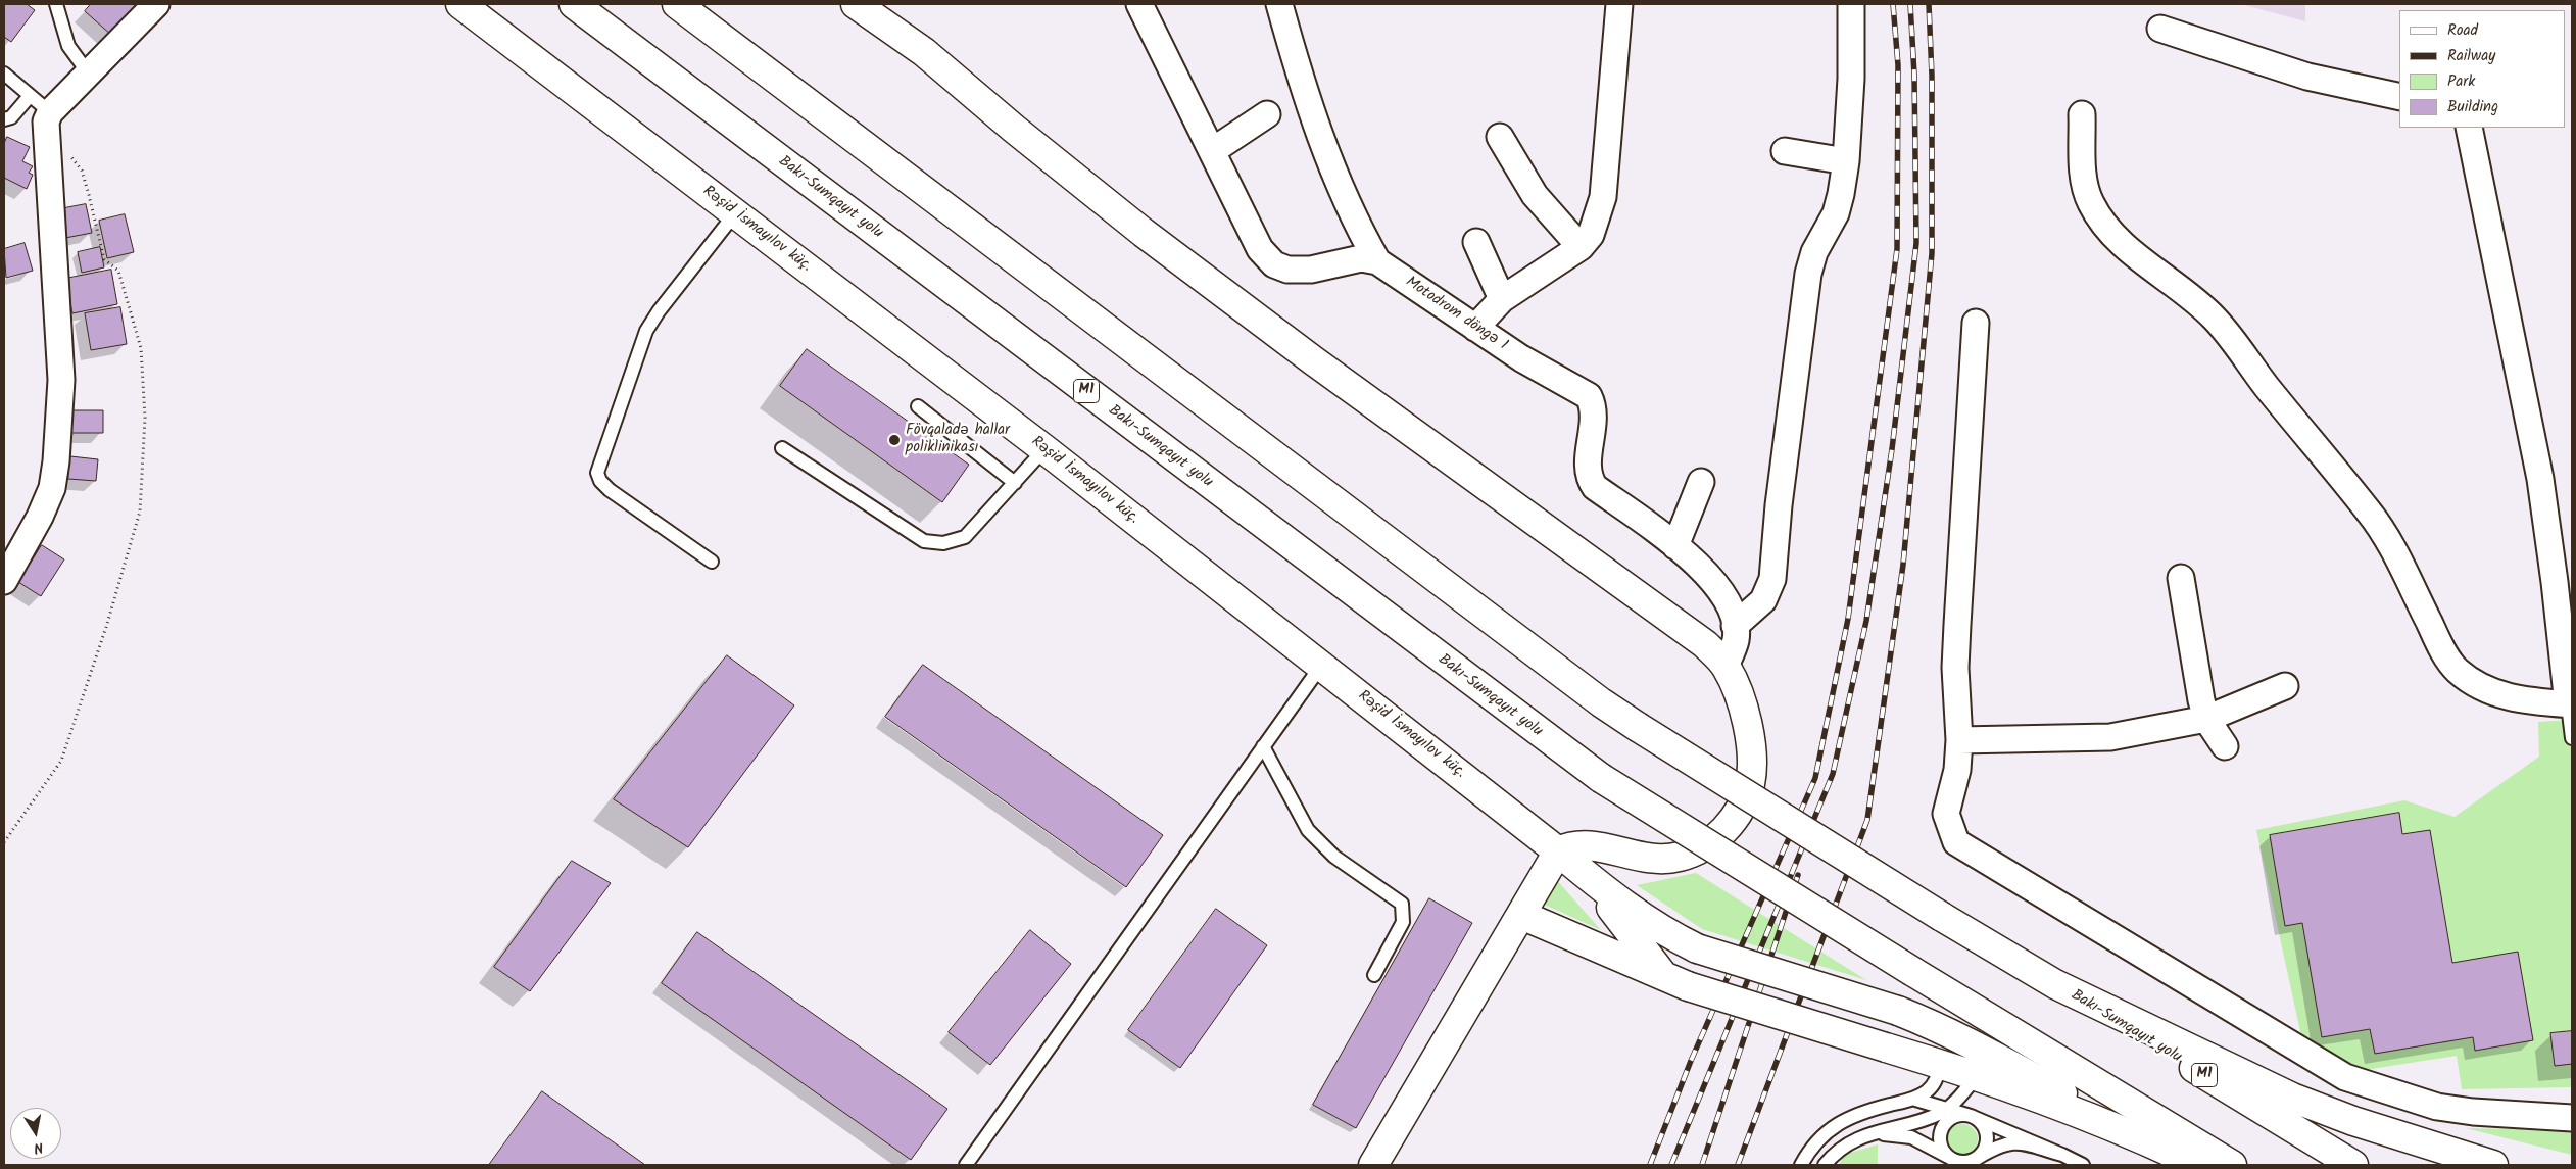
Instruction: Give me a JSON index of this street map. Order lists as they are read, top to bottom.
{
  "streets": {
    "main road": ["Bakı-Sumqayıt yolu", "Rəşid İsmayılov küç.", "M1"],
    "street": ["Motodrom döngə 1"]
  },
  "places": ["Fövqaladə hallar poliklinikası"],
  "legend": [
    "Road",
    "Railway",
    "Park",
    "Building"
  ],
  "north": "bottom"
}
